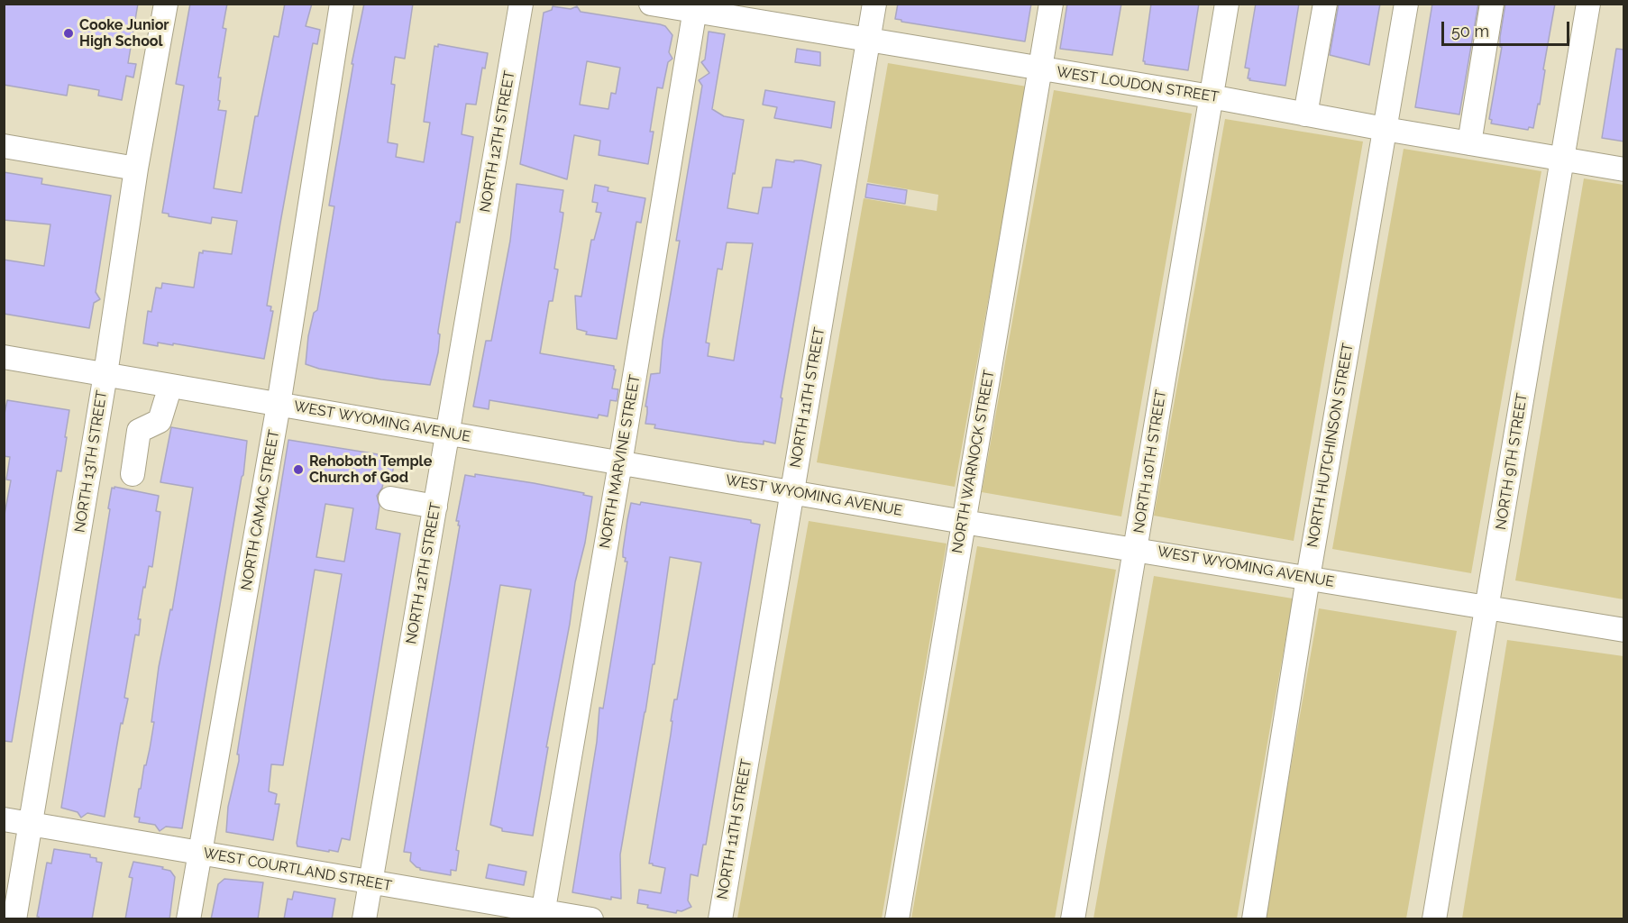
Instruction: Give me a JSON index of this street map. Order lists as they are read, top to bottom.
{
  "streets": {
    "street": [
      "WEST LOUDON STREET",
      "NORTH 12TH STREET",
      "NORTH 11TH STREET",
      "WEST WYOMING AVENUE",
      "NORTH HUTCHINSON STREET",
      "NORTH 13TH STREET",
      "NORTH MARVINE STREET",
      "NORTH WARNOCK STREET",
      "NORTH 10TH STREET",
      "NORTH 9TH STREET",
      "NORTH CAMAC STREET",
      "WEST COURTLAND STREET"
    ]
  },
  "crossings": [
    ["WEST LOUDON STREET", "NORTH 11TH STREET"],
    ["WEST LOUDON STREET", "NORTH HUTCHINSON STREET"],
    ["WEST LOUDON STREET", "NORTH MARVINE STREET"],
    ["WEST LOUDON STREET", "NORTH WARNOCK STREET"],
    ["WEST LOUDON STREET", "NORTH 10TH STREET"],
    ["WEST LOUDON STREET", "NORTH 9TH STREET"],
    ["NORTH 12TH STREET", "WEST WYOMING AVENUE"],
    ["NORTH 12TH STREET", "WEST COURTLAND STREET"],
    ["NORTH 11TH STREET", "WEST WYOMING AVENUE"],
    ["WEST WYOMING AVENUE", "NORTH HUTCHINSON STREET"],
    ["WEST WYOMING AVENUE", "NORTH 13TH STREET"],
    ["WEST WYOMING AVENUE", "NORTH MARVINE STREET"],
    ["WEST WYOMING AVENUE", "NORTH WARNOCK STREET"],
    ["WEST WYOMING AVENUE", "NORTH 10TH STREET"],
    ["WEST WYOMING AVENUE", "NORTH 9TH STREET"],
    ["WEST WYOMING AVENUE", "NORTH CAMAC STREET"],
    ["NORTH 13TH STREET", "WEST COURTLAND STREET"],
    ["NORTH MARVINE STREET", "WEST COURTLAND STREET"],
    ["NORTH CAMAC STREET", "WEST COURTLAND STREET"]
  ],
  "places": ["Cooke Junior High School", "Rehoboth Temple Church of God"],
  "scale_bar": "50 m"
}
